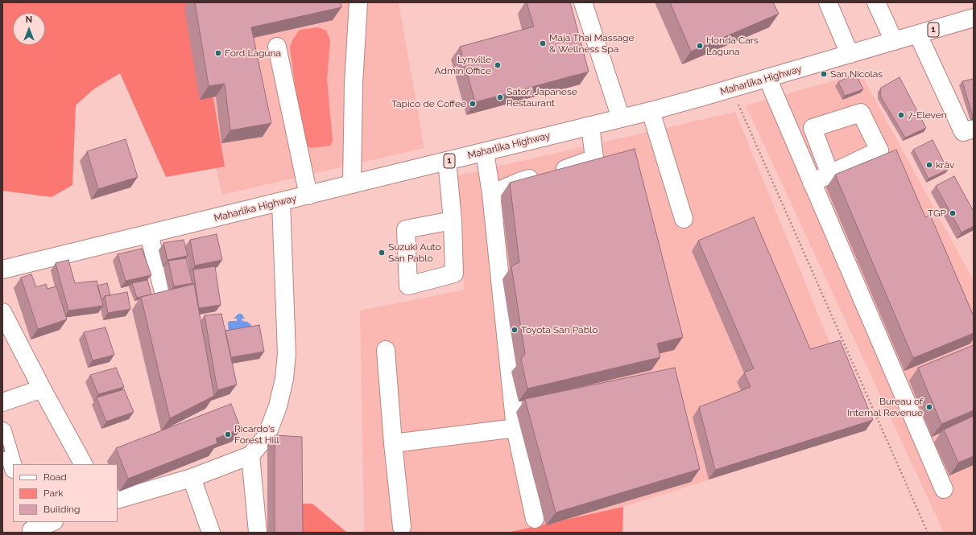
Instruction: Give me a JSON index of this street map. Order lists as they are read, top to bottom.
{
  "streets": {
    "main road": ["1", "Maharlika Highway"]
  },
  "places": [
    "Maja Thai Massage & Wellness Spa",
    "Honda Cars Laguna",
    "Ford Laguna",
    "Lynville Admin Office",
    "San Nicolas",
    "Satori Japanese Restaurant",
    "Tapico de Coffee",
    "7-Eleven",
    "krāv",
    "TGP",
    "Suzuki Auto San Pablo",
    "Toyota San Pablo",
    "Bureau of Internal Revenue",
    "Ricardo's Forest Hill"
  ],
  "legend": ["Road", "Park", "Building"],
  "north": "top"
}
